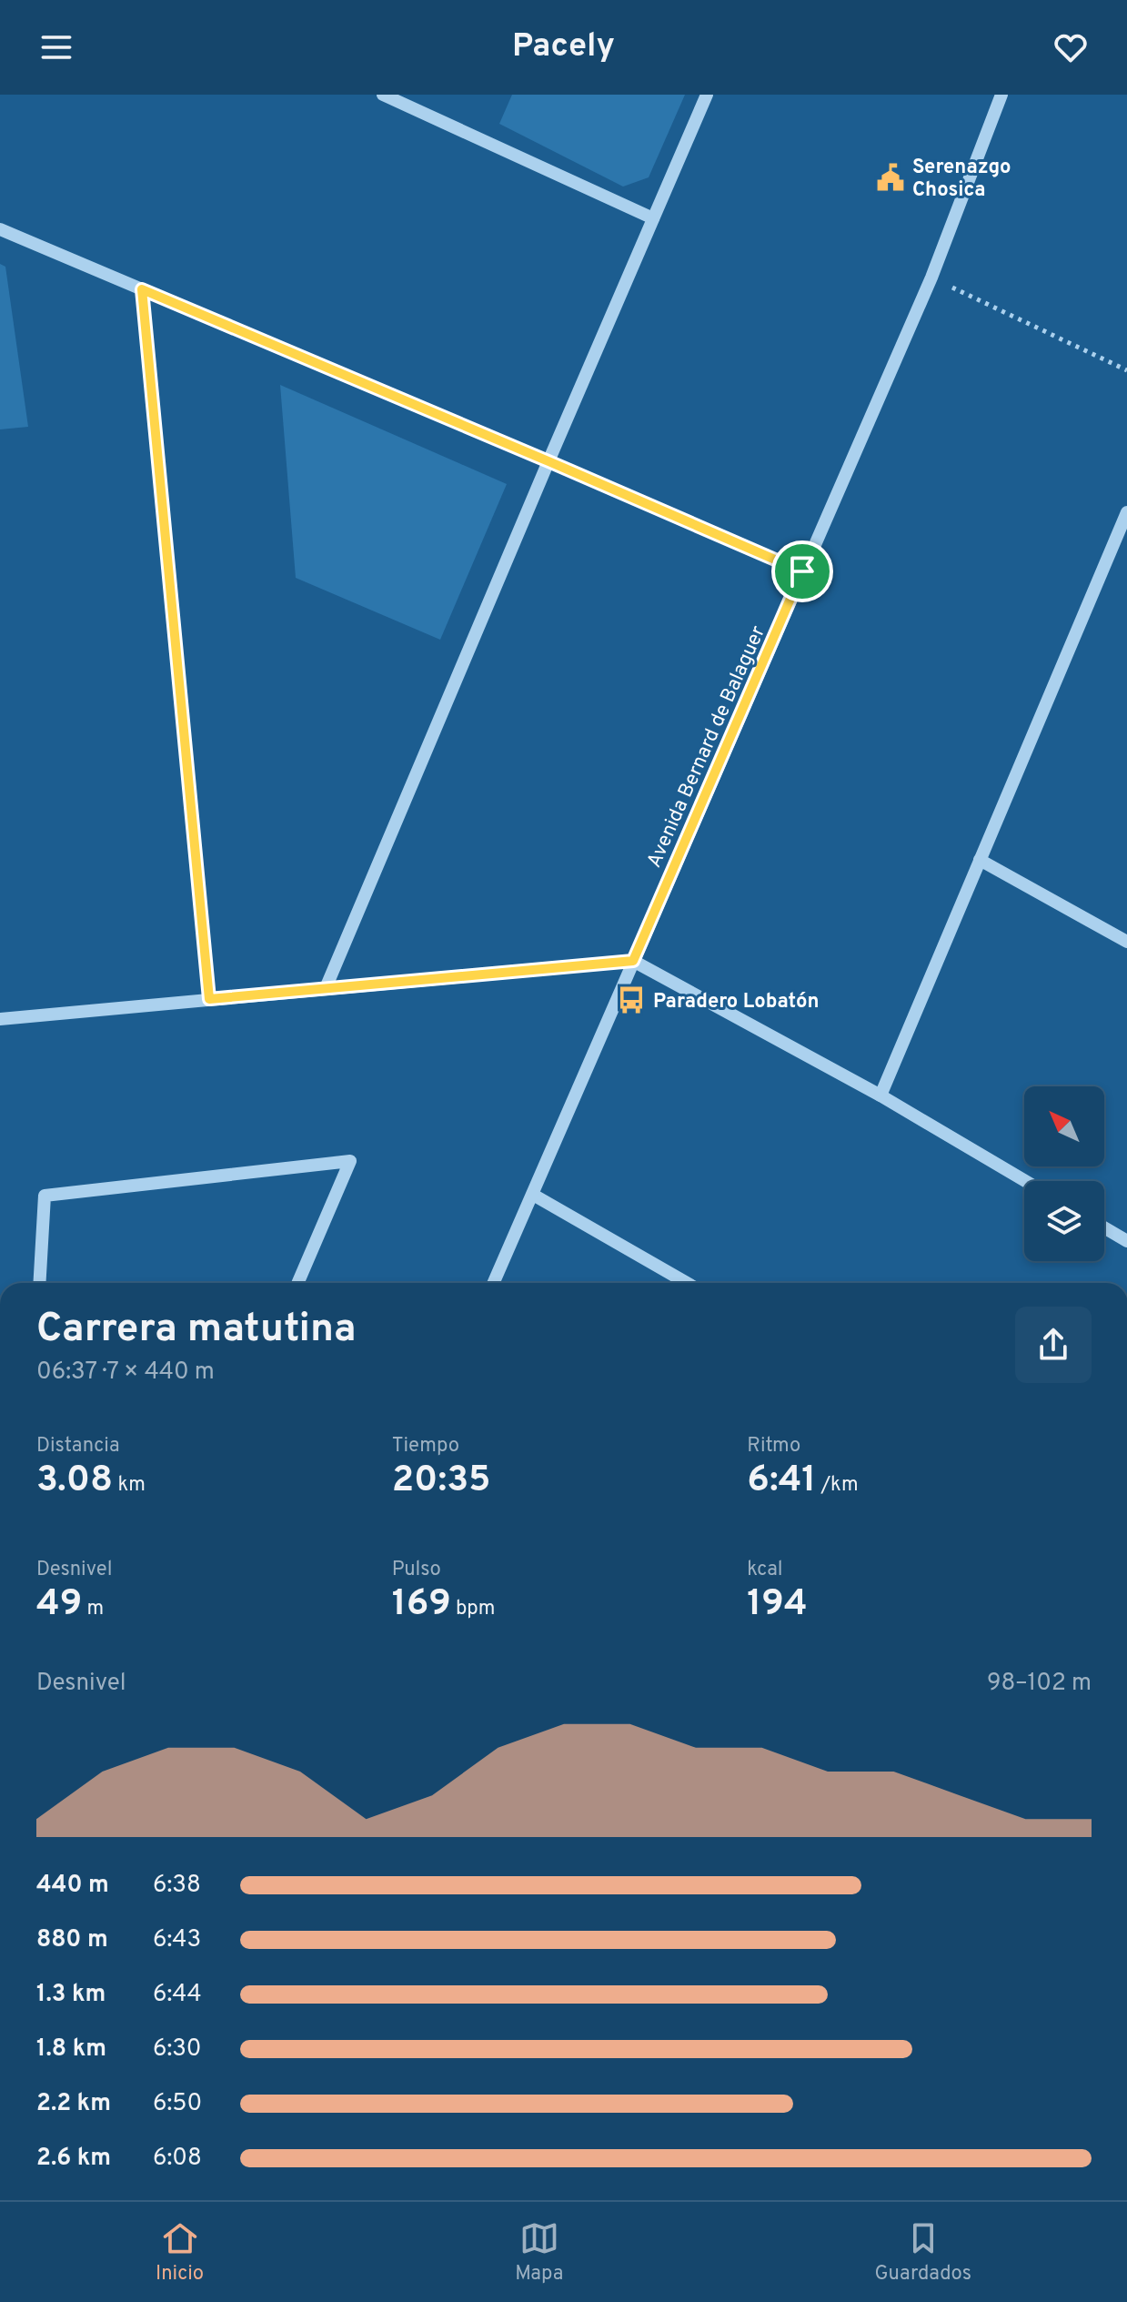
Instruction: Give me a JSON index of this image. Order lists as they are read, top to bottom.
{
  "streets": {
    "street": ["Avenida Bernard de Balaguer"]
  },
  "places": {
    "public building": ["Serenazgo Chosica"],
    "bus stop": ["Paradero Lobatón"]
  },
  "north": "top left",
  "page": {
    "header": "Pacely",
    "heading": ["Carrera matutina", "06:37 · 7 × 440 m"],
    "stats": [
      ["Distancia", "3.08 km"],
      ["Tiempo", "20:35"],
      ["Ritmo", "6:41 /km"],
      ["Desnivel", "49 m"],
      ["Pulso", "169 bpm"],
      ["kcal", "194"]
    ],
    "chart": ["Desnivel", "98–102 m"],
    "list": [
      {
        "name": "440 m",
        "note": "6:38"
      },
      {
        "name": "880 m",
        "note": "6:43"
      },
      {
        "name": "1.3 km",
        "note": "6:44"
      },
      {
        "name": "1.8 km",
        "note": "6:30"
      },
      {
        "name": "2.2 km",
        "note": "6:50"
      },
      {
        "name": "2.6 km",
        "note": "6:08"
      }
    ],
    "tabs": ["Inicio", "Mapa", "Guardados"]
  }
}
